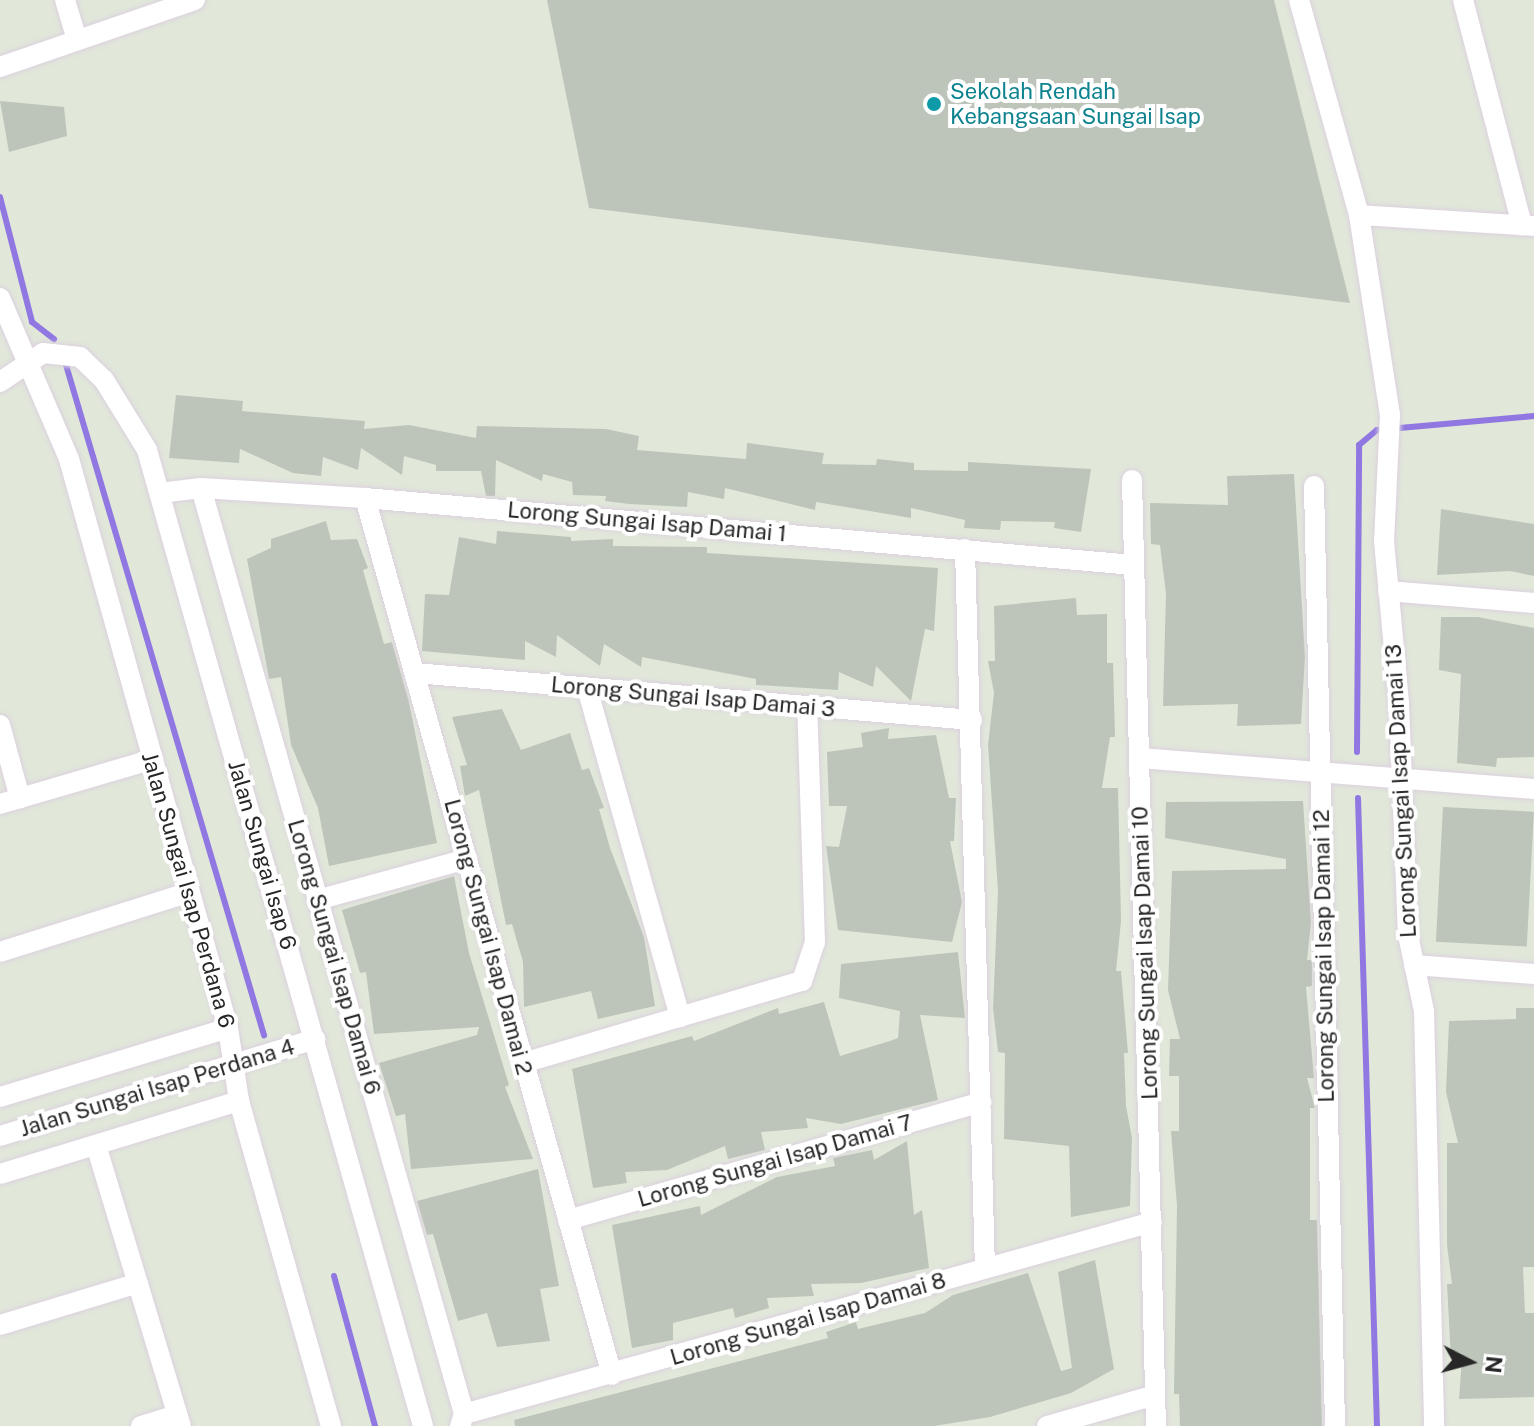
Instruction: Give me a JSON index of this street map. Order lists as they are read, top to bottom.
{
  "streets": {
    "street": [
      "Lorong Sungai Isap Damai 1",
      "Lorong Sungai Isap Damai 3",
      "Lorong Sungai Isap Damai 13",
      "Jalan Sungai Isap 6",
      "Jalan Sungai Isap Perdana 6",
      "Lorong Sungai Isap Damai 2",
      "Lorong Sungai Isap Damai 10",
      "Lorong Sungai Isap Damai 12",
      "Lorong Sungai Isap Damai 6",
      "Jalan Sungai Isap Perdana 4",
      "Lorong Sungai Isap Damai 7",
      "Lorong Sungai Isap Damai 8"
    ]
  },
  "crossings": [
    ["Lorong Sungai Isap Damai 1", "Jalan Sungai Isap 6"],
    ["Lorong Sungai Isap Damai 1", "Lorong Sungai Isap Damai 2"],
    ["Lorong Sungai Isap Damai 1", "Lorong Sungai Isap Damai 10"],
    ["Lorong Sungai Isap Damai 1", "Lorong Sungai Isap Damai 6"],
    ["Lorong Sungai Isap Damai 3", "Lorong Sungai Isap Damai 2"],
    ["Jalan Sungai Isap 6", "Jalan Sungai Isap Perdana 6"],
    ["Jalan Sungai Isap 6", "Jalan Sungai Isap Perdana 4"],
    ["Jalan Sungai Isap Perdana 6", "Jalan Sungai Isap Perdana 4"],
    ["Lorong Sungai Isap Damai 2", "Lorong Sungai Isap Damai 7"],
    ["Lorong Sungai Isap Damai 2", "Lorong Sungai Isap Damai 8"],
    ["Lorong Sungai Isap Damai 10", "Lorong Sungai Isap Damai 8"],
    ["Lorong Sungai Isap Damai 6", "Lorong Sungai Isap Damai 8"]
  ],
  "places": ["Sekolah Rendah Kebangsaan Sungai Isap"],
  "north": "right"
}
